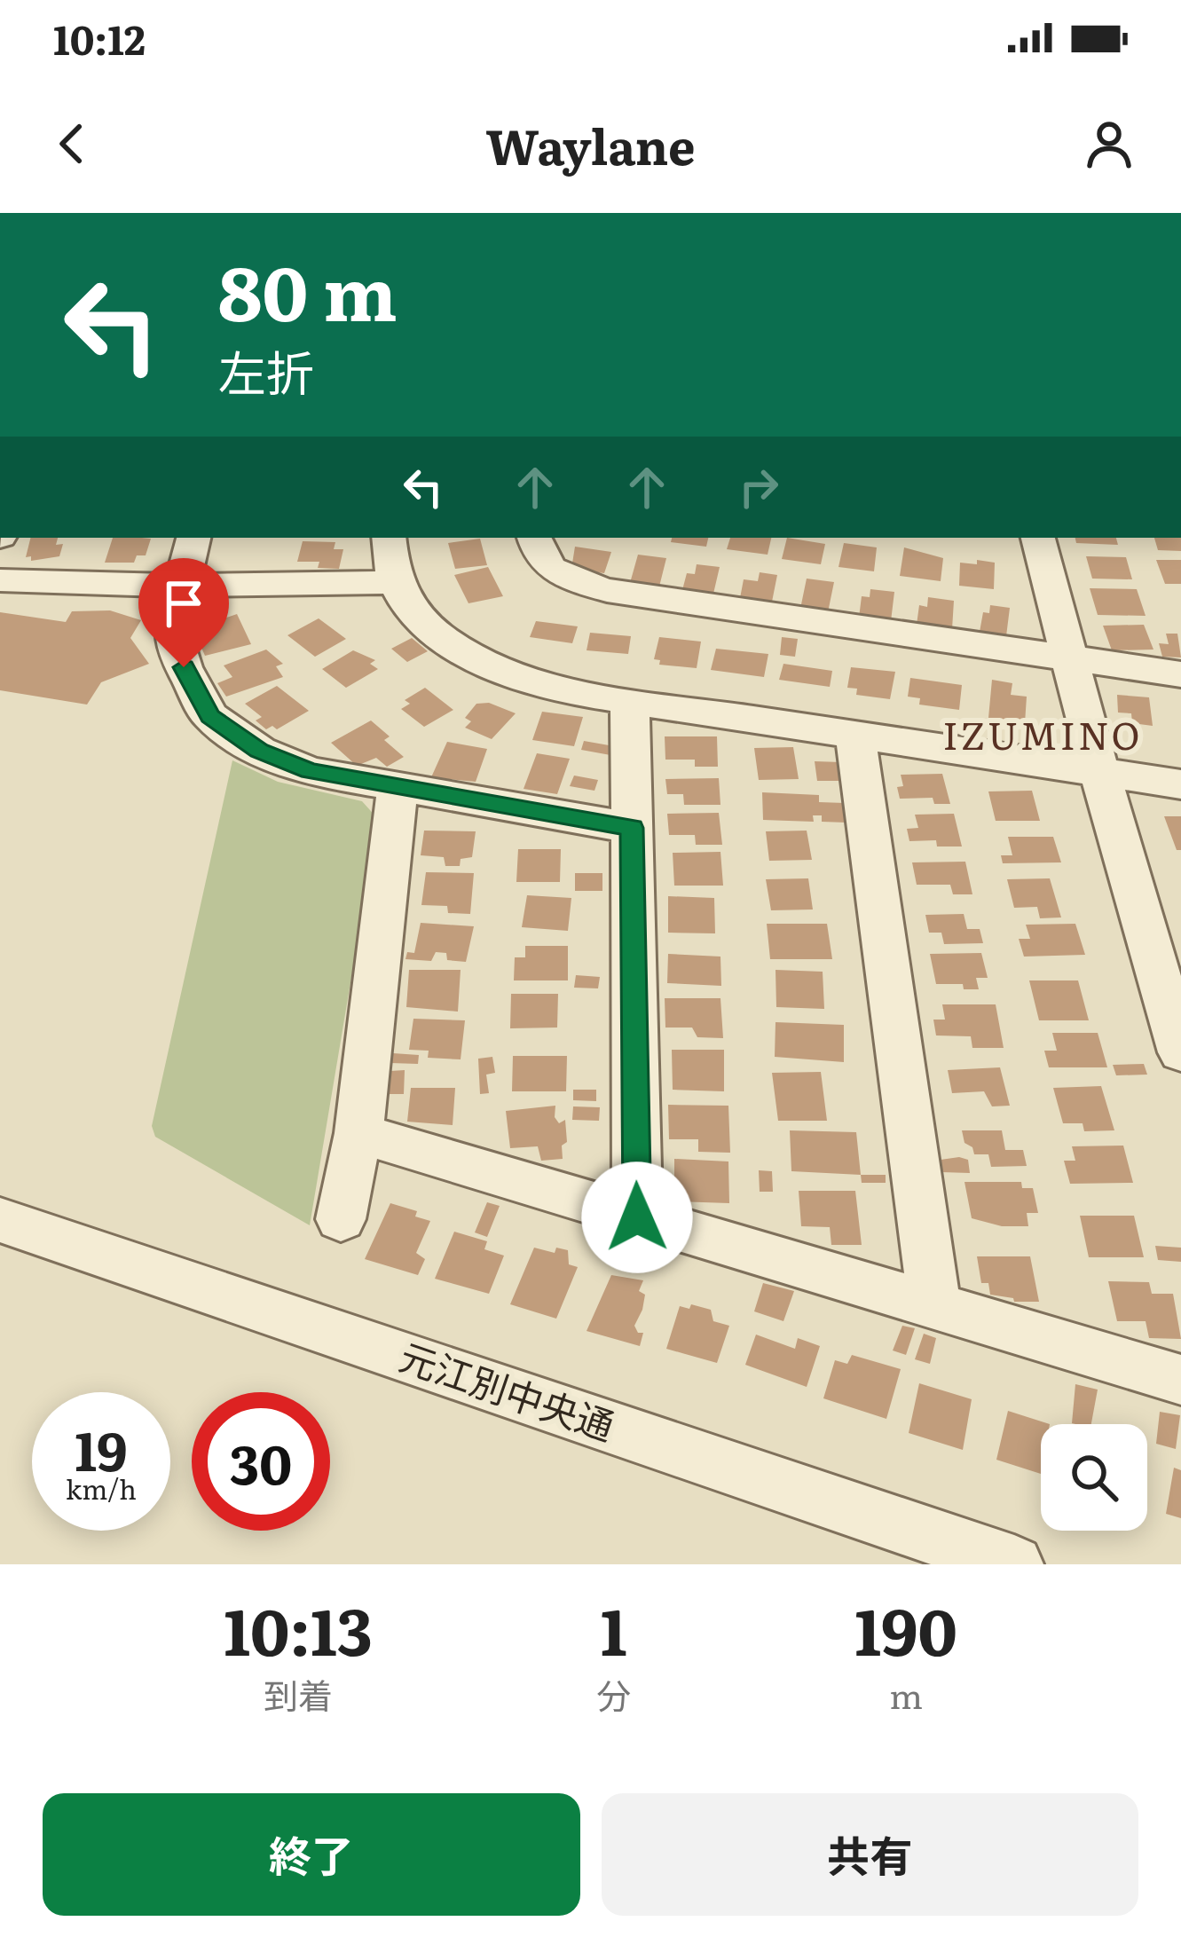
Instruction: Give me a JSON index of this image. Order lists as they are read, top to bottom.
{
  "streets": {
    "street": ["元江別中央通"]
  },
  "districts": ["IZUMINO"],
  "page": {
    "status": "10:12",
    "header": "Waylane",
    "turn": ["80 m", "左折"],
    "speed": "19 km/h",
    "limit": "30",
    "eta": [
      "10:13",
      "到着",
      "1",
      "分",
      "190",
      "m"
    ],
    "buttons": ["終了", "共有"]
  }
}
